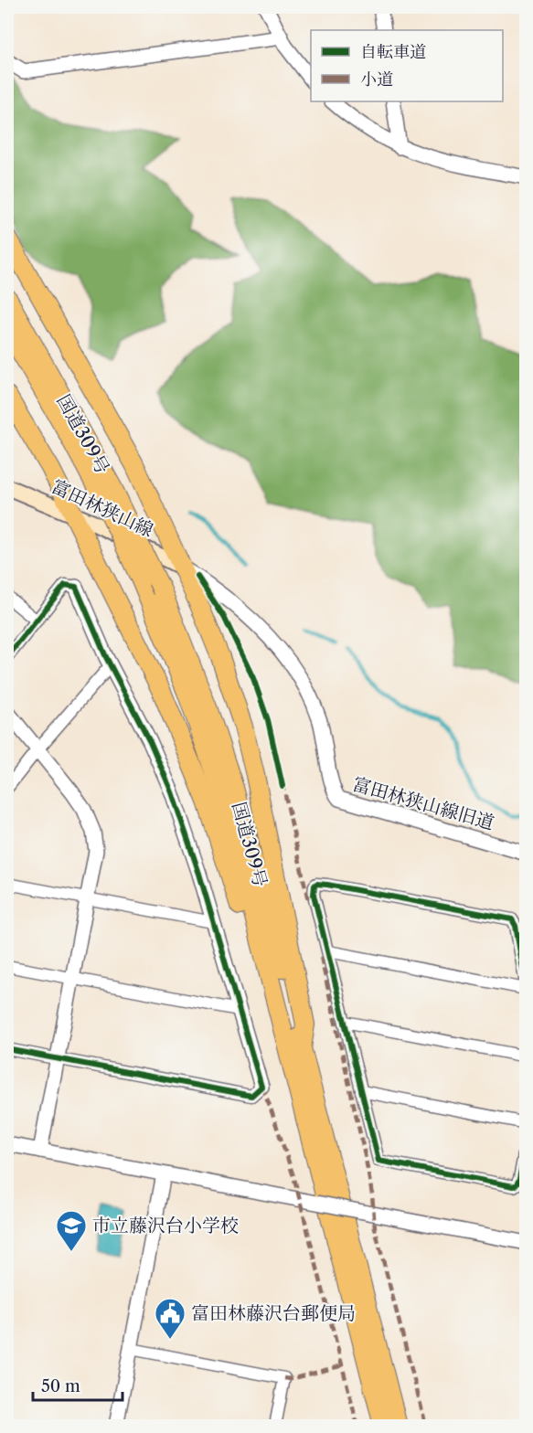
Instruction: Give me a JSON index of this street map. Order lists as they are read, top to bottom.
{
  "streets": {
    "highway": ["国道309号"],
    "main road": ["富田林狭山線"],
    "street": ["富田林狭山線旧道"]
  },
  "crossings": [
    ["富田林狭山線", "富田林狭山線旧道"]
  ],
  "places": {
    "school or university": ["市立藤沢台小学校"],
    "public building": ["富田林藤沢台郵便局"]
  },
  "legend": ["自転車道", "小道"],
  "scale_bar": "50 m"
}
